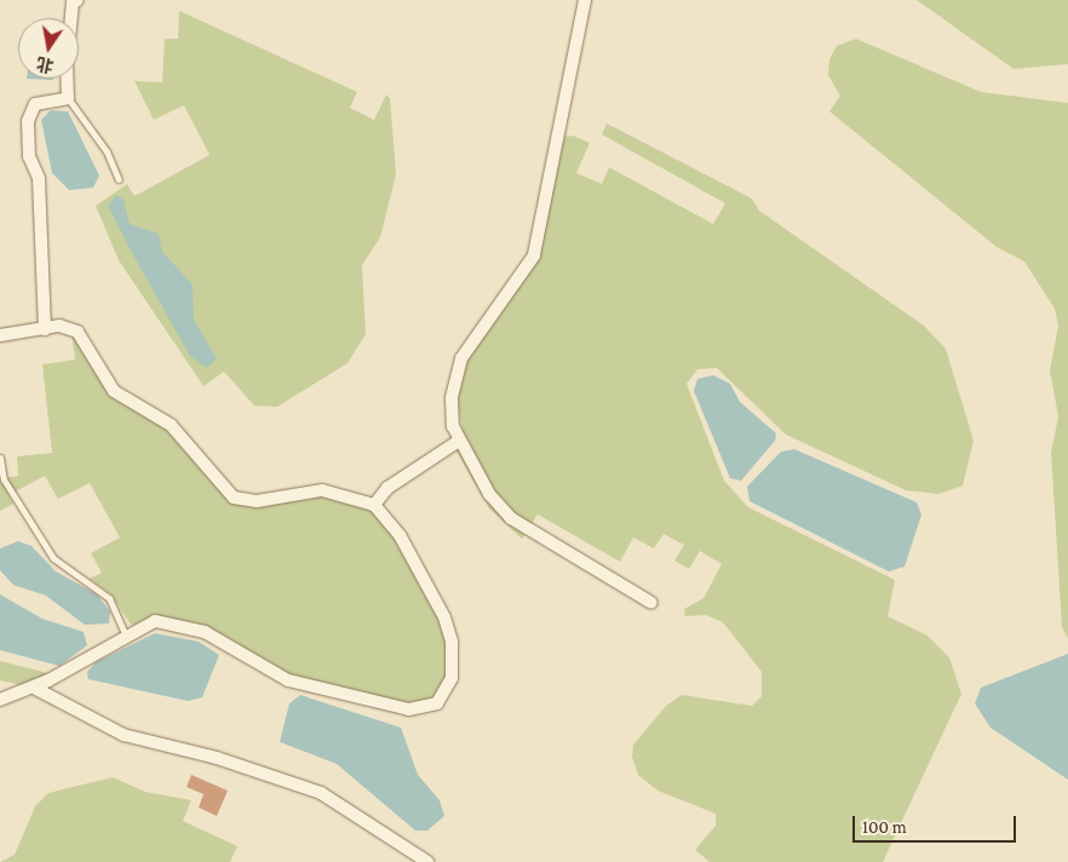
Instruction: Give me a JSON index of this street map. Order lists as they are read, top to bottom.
{
  "scale_bar": "100 m",
  "north": "bottom"
}
